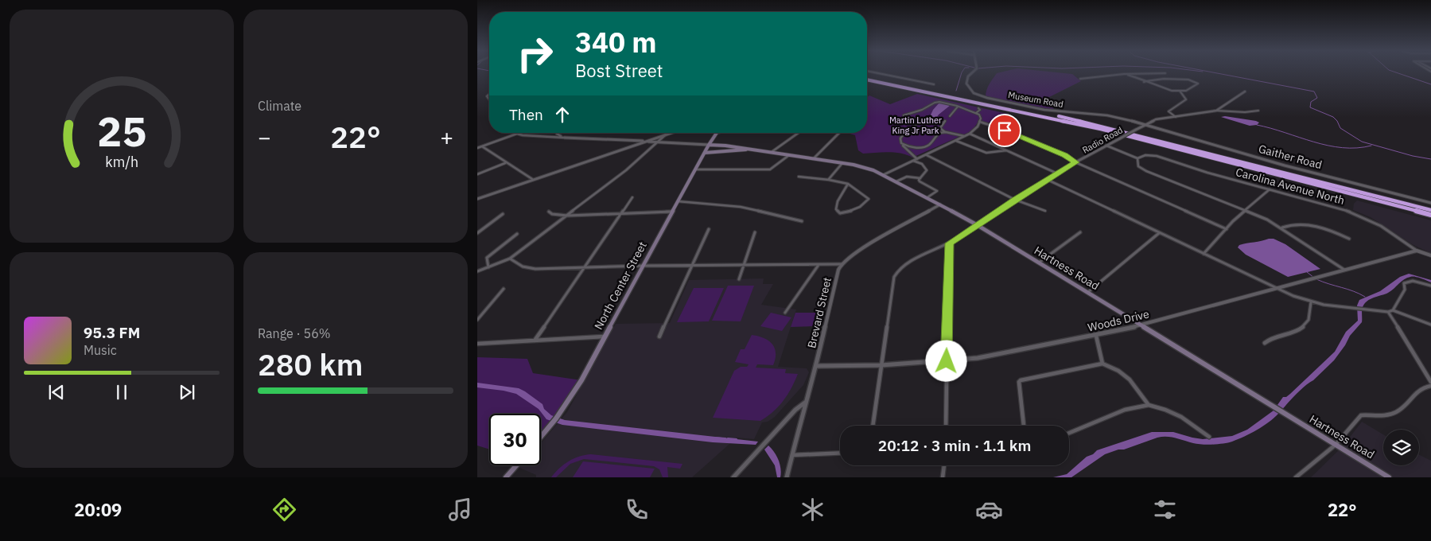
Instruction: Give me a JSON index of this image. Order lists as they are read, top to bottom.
{
  "streets": {
    "main road": ["Hartness Road", "North Center Street"],
    "street": [
      "Museum Road",
      "Radio Road",
      "Gaither Road",
      "Carolina Avenue North",
      "Brevard Street",
      "Woods Drive"
    ]
  },
  "crossings": [
    ["Museum Road", "Radio Road"],
    ["Museum Road", "Gaither Road"],
    ["Radio Road", "Gaither Road"],
    ["Radio Road", "Hartness Road"],
    ["Carolina Avenue North", "Woods Drive"],
    ["Hartness Road", "North Center Street"],
    ["Hartness Road", "Woods Drive"],
    ["Brevard Street", "Woods Drive"]
  ],
  "parks": ["Martin Luther King Jr Park"],
  "page": {
    "tile": [
      "Climate",
      ["Range · 56%", "280 km"]
    ],
    "turn": ["340 m", "Bost Street"],
    "then": "Then",
    "heat": ["−", "22°", "+"],
    "song": ["95.3 FM", "Music"],
    "limit": "30",
    "trip": "20:12 · 3 min · 1.1 km",
    "tabs": ["20:09", "22°"],
    "gauge": ["25", "km/h"]
  }
}
